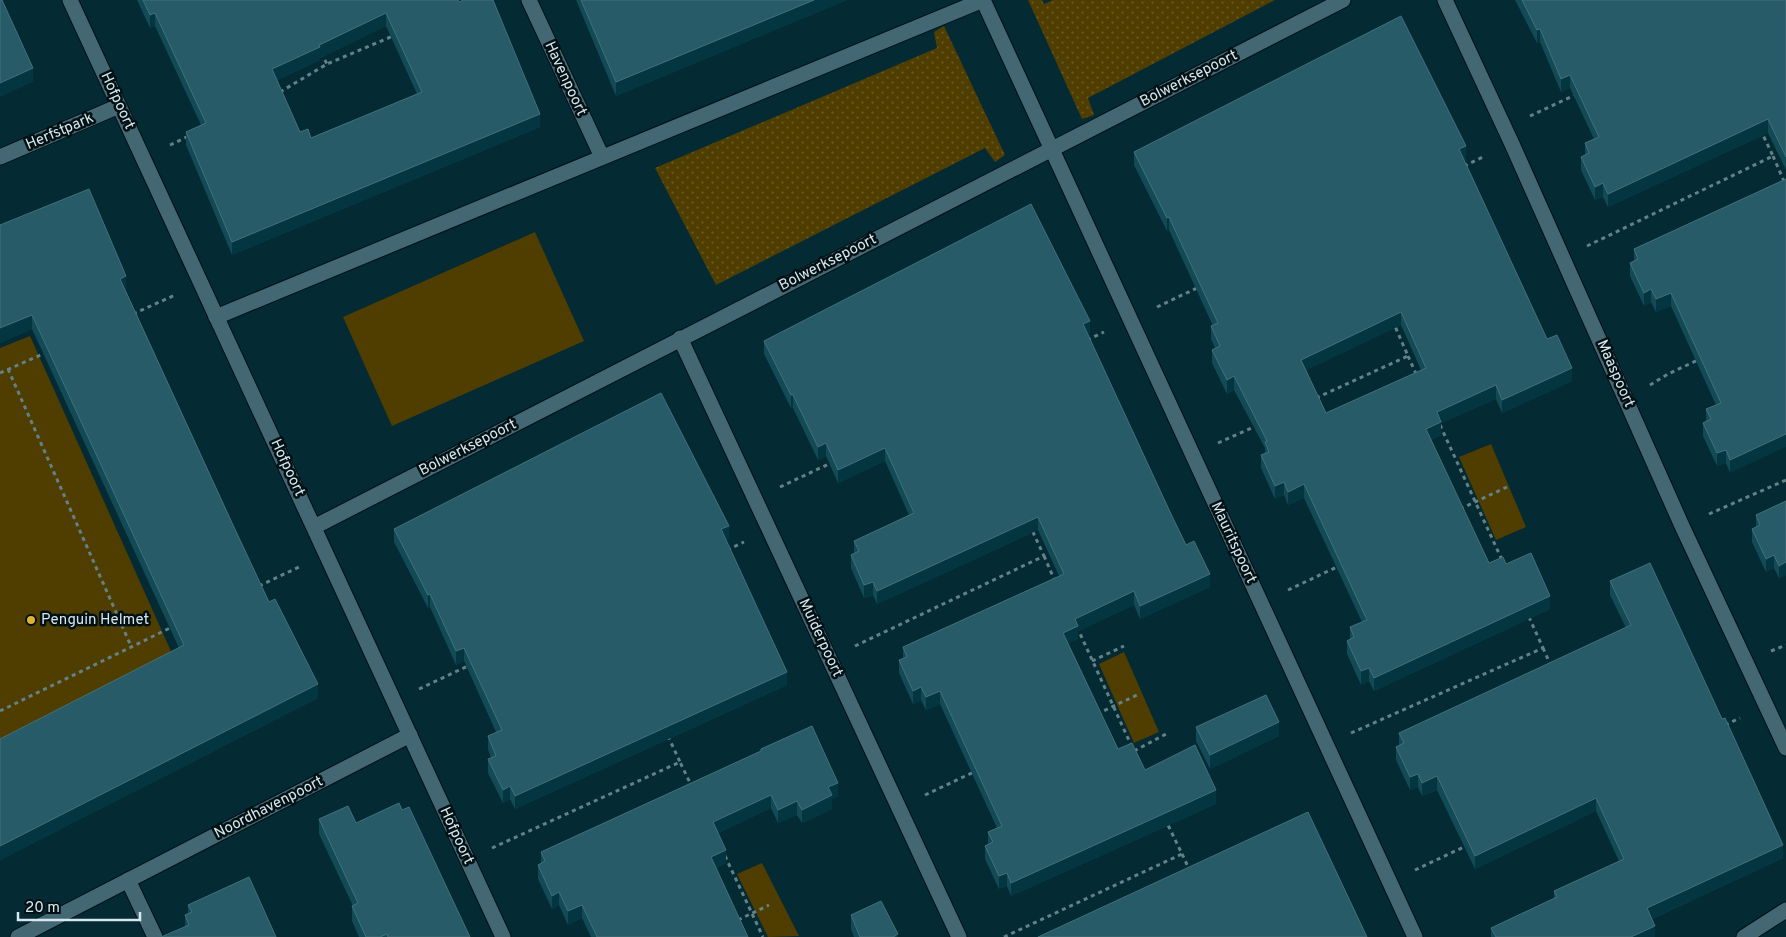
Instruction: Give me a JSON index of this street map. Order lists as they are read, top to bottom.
{
  "streets": {
    "street": [
      "Havenpoort",
      "Bolwerksepoort",
      "Hofpoort",
      "Herfstpark",
      "Maaspoort",
      "Mauritspoort",
      "Muiderpoort",
      "Noordhavenpoort"
    ]
  },
  "crossings": [
    ["Bolwerksepoort", "Hofpoort"],
    ["Bolwerksepoort", "Mauritspoort"],
    ["Bolwerksepoort", "Muiderpoort"],
    ["Hofpoort", "Herfstpark"],
    ["Hofpoort", "Noordhavenpoort"]
  ],
  "places": ["Penguin Helmet"],
  "scale_bar": "20 m"
}
